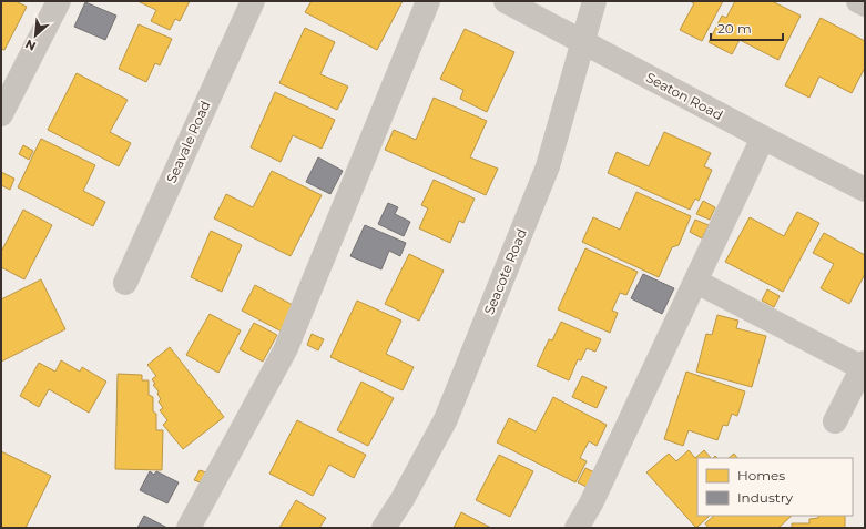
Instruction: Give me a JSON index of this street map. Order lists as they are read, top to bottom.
{
  "streets": {
    "street": ["Seaton Road", "Seavale Road", "Seacote Road"]
  },
  "crossings": [
    ["Seaton Road", "Seacote Road"]
  ],
  "legend": ["Homes", "Industry"],
  "scale_bar": "20 m",
  "north": "bottom left"
}
